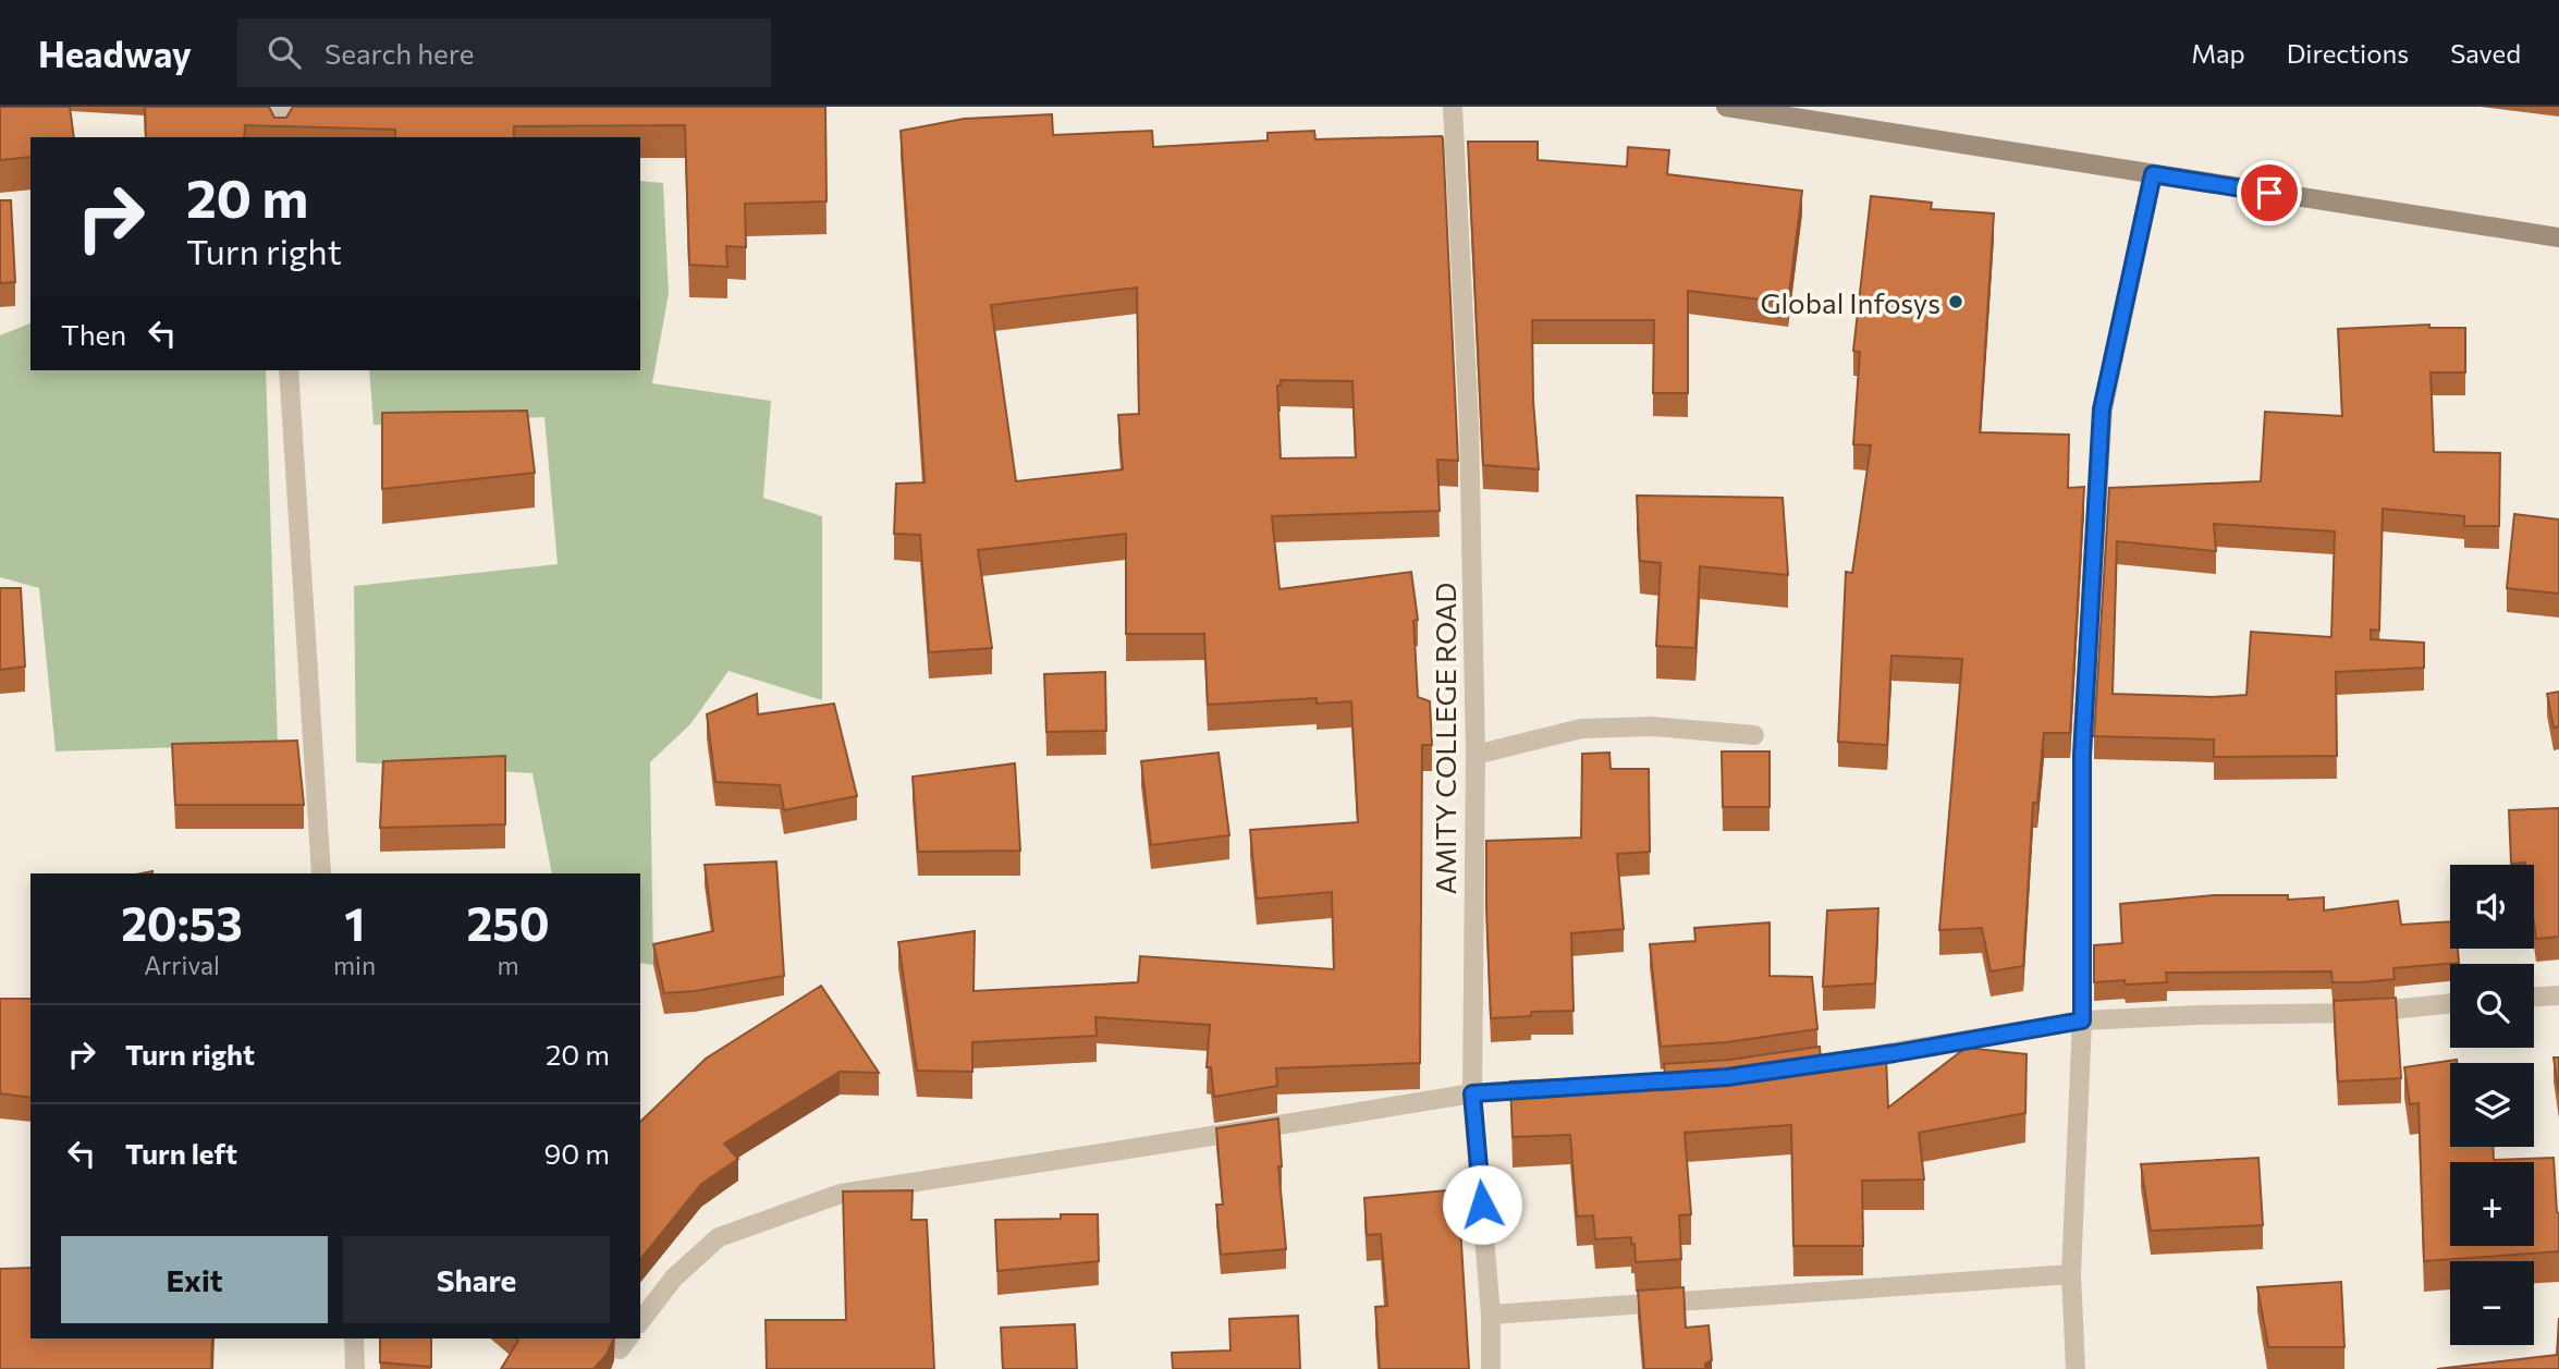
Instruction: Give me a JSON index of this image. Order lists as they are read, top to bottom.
{
  "streets": {
    "street": ["AMITY COLLEGE ROAD"]
  },
  "places": ["Global Infosys"],
  "page": {
    "header": "Headway",
    "search": "Search here",
    "nav": ["Map", "Directions", "Saved"],
    "turn": ["20 m", "Turn right"],
    "then": "Then",
    "map_buttons": ["+", "−"],
    "eta": [
      "20:53",
      "Arrival",
      "1",
      "min",
      "250",
      "m"
    ],
    "list": [
      {
        "name": "Turn right",
        "value": "20 m"
      },
      {
        "name": "Turn left",
        "value": "90 m"
      }
    ],
    "buttons": ["Exit", "Share"]
  }
}
